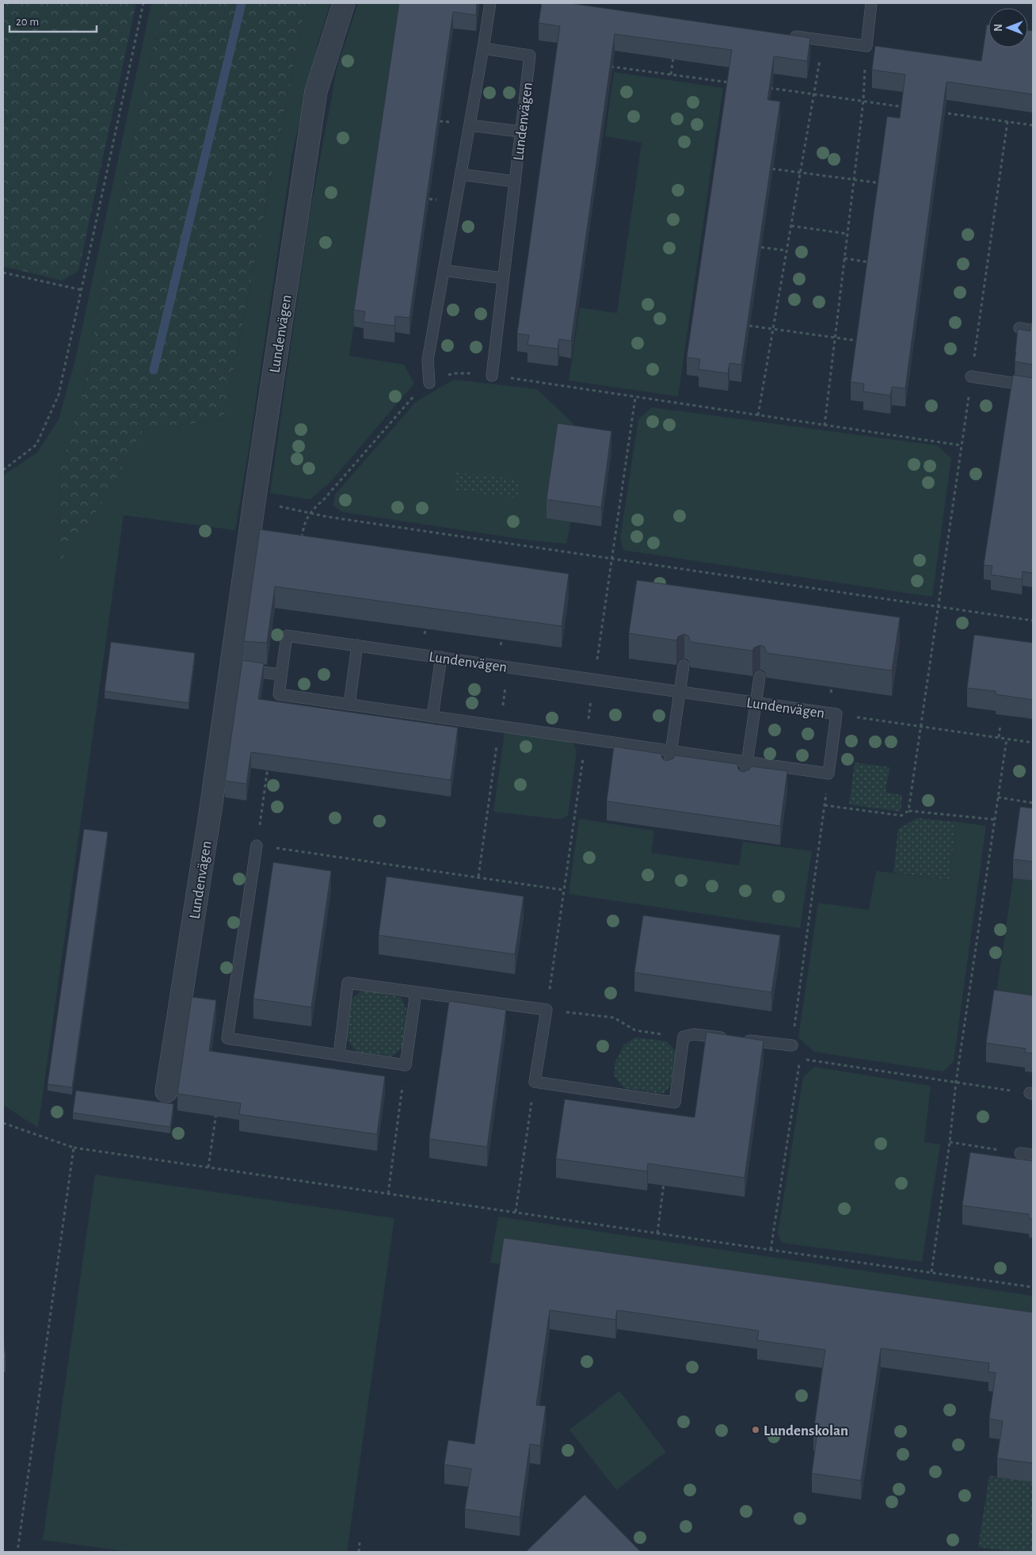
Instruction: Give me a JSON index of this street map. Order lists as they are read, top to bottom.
{
  "streets": {
    "street": ["Lundenvägen"]
  },
  "places": ["Lundenskolan"],
  "scale_bar": "20 m",
  "north": "left"
}
